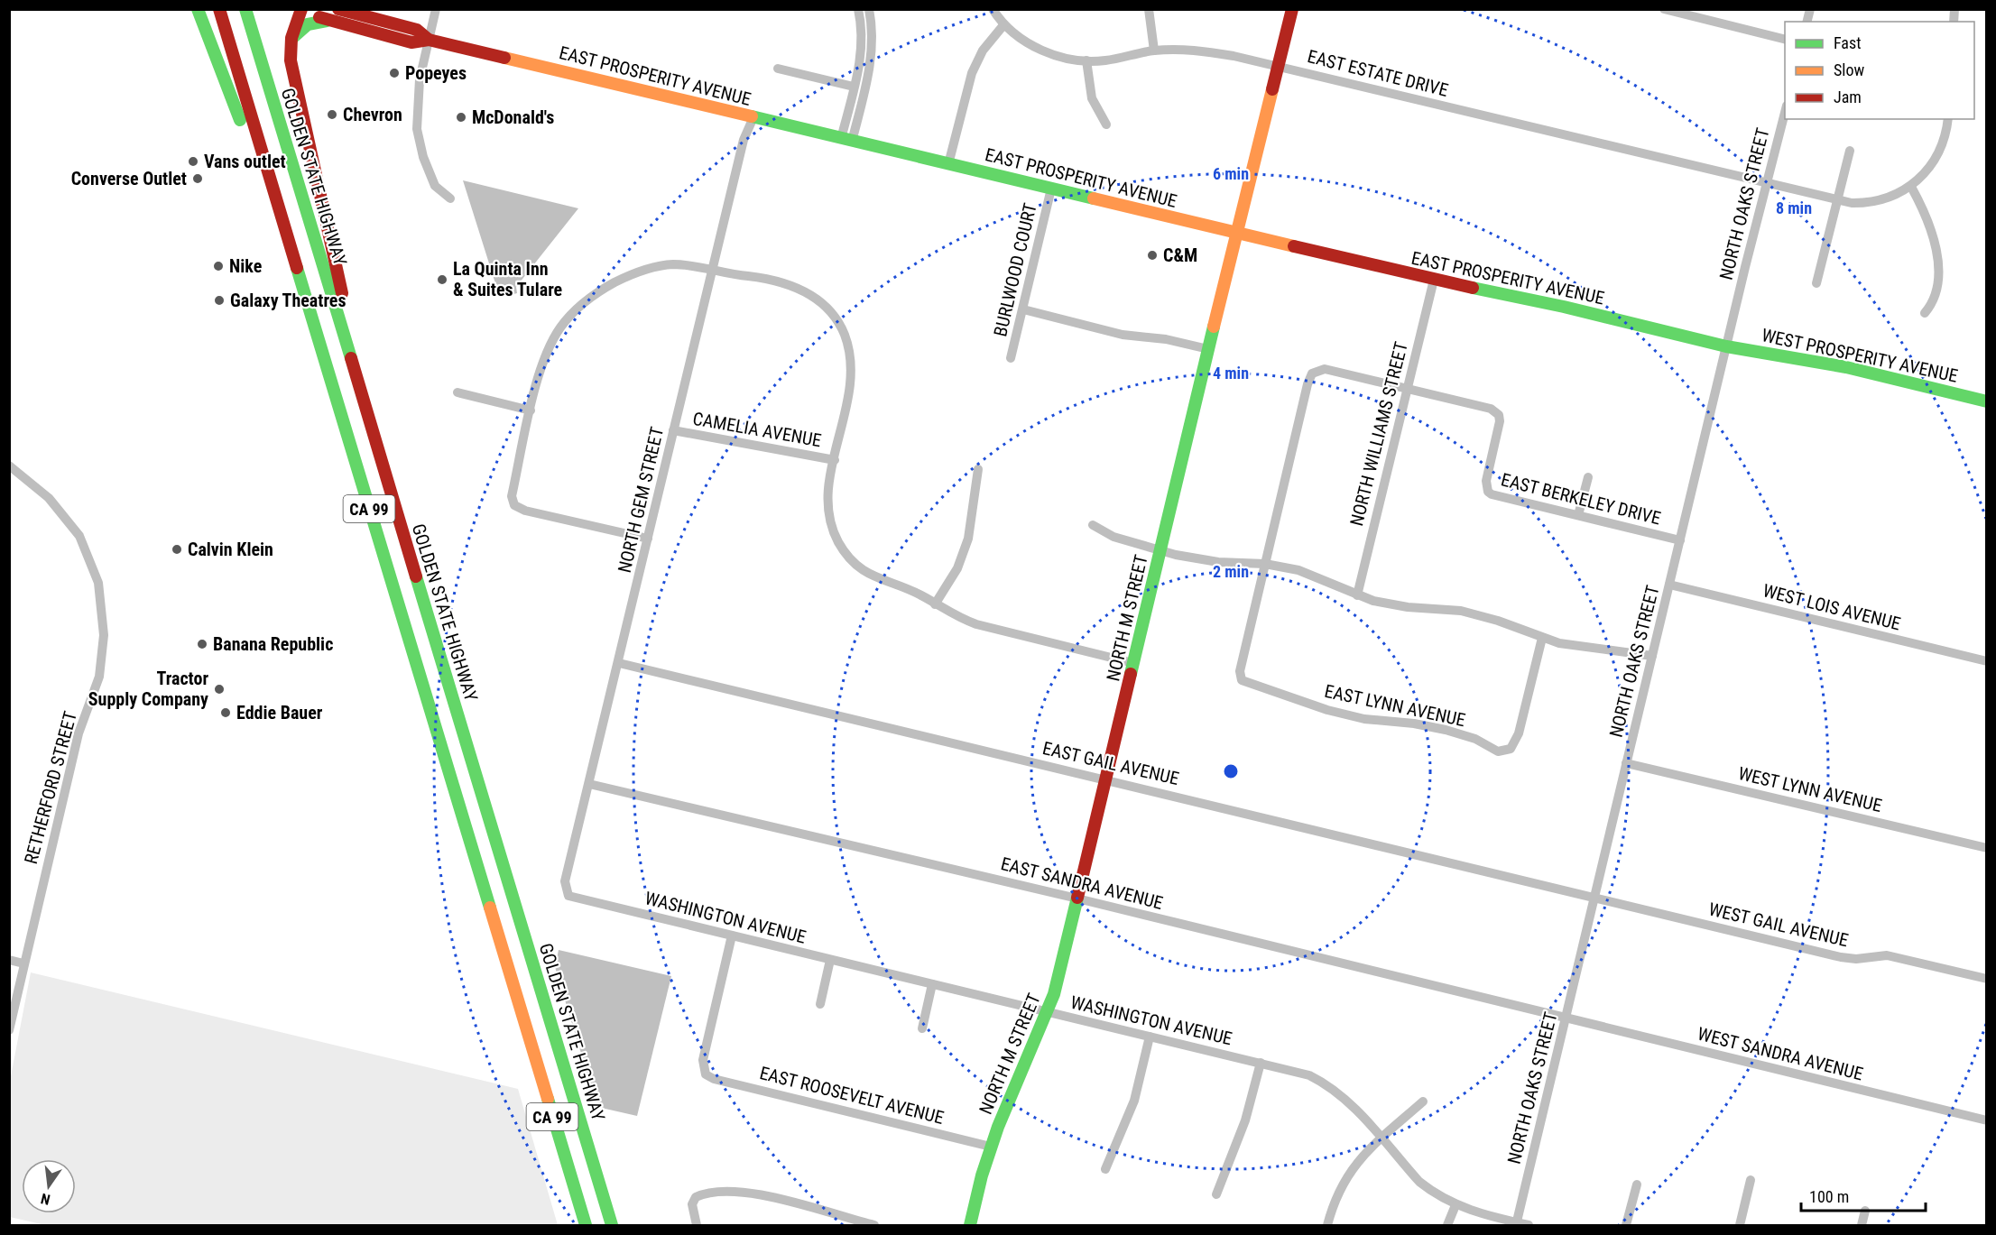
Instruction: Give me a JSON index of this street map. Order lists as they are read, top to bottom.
{
  "streets": {
    "main road": [
      "EAST PROSPERITY AVENUE",
      "GOLDEN STATE HIGHWAY",
      "WEST PROSPERITY AVENUE",
      "CA 99",
      "NORTH M STREET"
    ],
    "street": [
      "EAST ESTATE DRIVE",
      "NORTH OAKS STREET",
      "BURLWOOD COURT",
      "CAMELIA AVENUE",
      "NORTH WILLIAMS STREET",
      "EAST BERKELEY DRIVE",
      "NORTH GEM STREET",
      "WEST LOIS AVENUE",
      "EAST LYNN AVENUE",
      "EAST GAIL AVENUE",
      "RETHERFORD STREET",
      "WEST LYNN AVENUE",
      "EAST SANDRA AVENUE",
      "WASHINGTON AVENUE",
      "WEST GAIL AVENUE",
      "WEST SANDRA AVENUE",
      "EAST ROOSEVELT AVENUE"
    ]
  },
  "crossings": [
    ["EAST ESTATE DRIVE", "NORTH OAKS STREET"],
    ["EAST ESTATE DRIVE", "NORTH M STREET"],
    ["EAST PROSPERITY AVENUE", "NORTH OAKS STREET"],
    ["EAST PROSPERITY AVENUE", "BURLWOOD COURT"],
    ["EAST PROSPERITY AVENUE", "WEST PROSPERITY AVENUE"],
    ["EAST PROSPERITY AVENUE", "NORTH WILLIAMS STREET"],
    ["EAST PROSPERITY AVENUE", "NORTH GEM STREET"],
    ["EAST PROSPERITY AVENUE", "NORTH M STREET"],
    ["NORTH OAKS STREET", "WEST PROSPERITY AVENUE"],
    ["NORTH OAKS STREET", "EAST BERKELEY DRIVE"],
    ["NORTH OAKS STREET", "WEST LOIS AVENUE"],
    ["NORTH OAKS STREET", "EAST GAIL AVENUE"],
    ["NORTH OAKS STREET", "WEST LYNN AVENUE"],
    ["NORTH OAKS STREET", "EAST SANDRA AVENUE"],
    ["NORTH OAKS STREET", "WASHINGTON AVENUE"],
    ["NORTH OAKS STREET", "WEST GAIL AVENUE"],
    ["NORTH OAKS STREET", "WEST SANDRA AVENUE"],
    ["CAMELIA AVENUE", "NORTH GEM STREET"],
    ["NORTH WILLIAMS STREET", "EAST BERKELEY DRIVE"],
    ["EAST BERKELEY DRIVE", "EAST LYNN AVENUE"],
    ["NORTH GEM STREET", "EAST GAIL AVENUE"],
    ["NORTH GEM STREET", "EAST SANDRA AVENUE"],
    ["NORTH GEM STREET", "WASHINGTON AVENUE"],
    ["NORTH M STREET", "EAST GAIL AVENUE"],
    ["NORTH M STREET", "EAST SANDRA AVENUE"],
    ["NORTH M STREET", "WASHINGTON AVENUE"],
    ["NORTH M STREET", "EAST ROOSEVELT AVENUE"],
    ["EAST GAIL AVENUE", "WEST GAIL AVENUE"],
    ["EAST SANDRA AVENUE", "WEST SANDRA AVENUE"],
    ["WASHINGTON AVENUE", "EAST ROOSEVELT AVENUE"]
  ],
  "places": [
    "Popeyes",
    "Chevron",
    "McDonald's",
    "Vans outlet",
    "Converse Outlet",
    "C&M",
    "Nike",
    "La Quinta Inn & Suites Tulare",
    "Galaxy Theatres",
    "Calvin Klein",
    "Banana Republic",
    "Tractor Supply Company",
    "Eddie Bauer"
  ],
  "legend": ["Fast", "Slow", "Jam"],
  "scale_bar": "100 m",
  "north": "bottom",
  "rings": [
    "6 min",
    "8 min",
    "4 min",
    "2 min"
  ]
}
